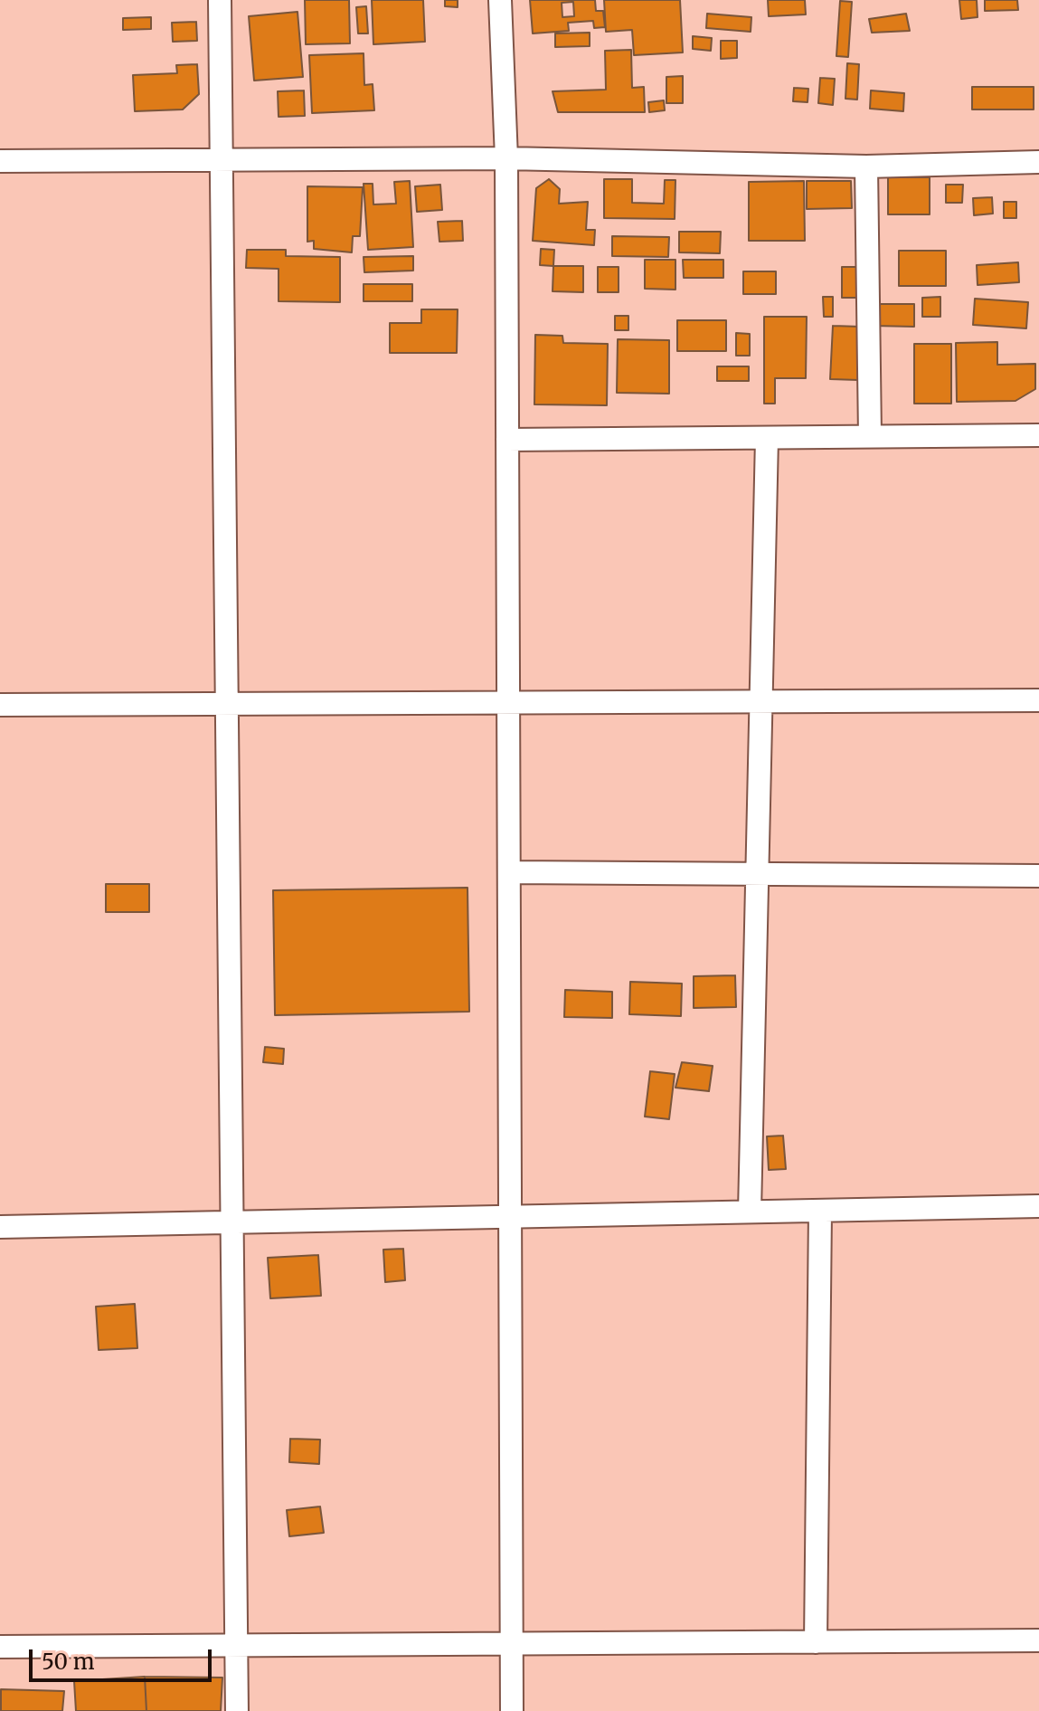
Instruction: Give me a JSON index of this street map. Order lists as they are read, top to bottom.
{
  "scale_bar": "50 m"
}
